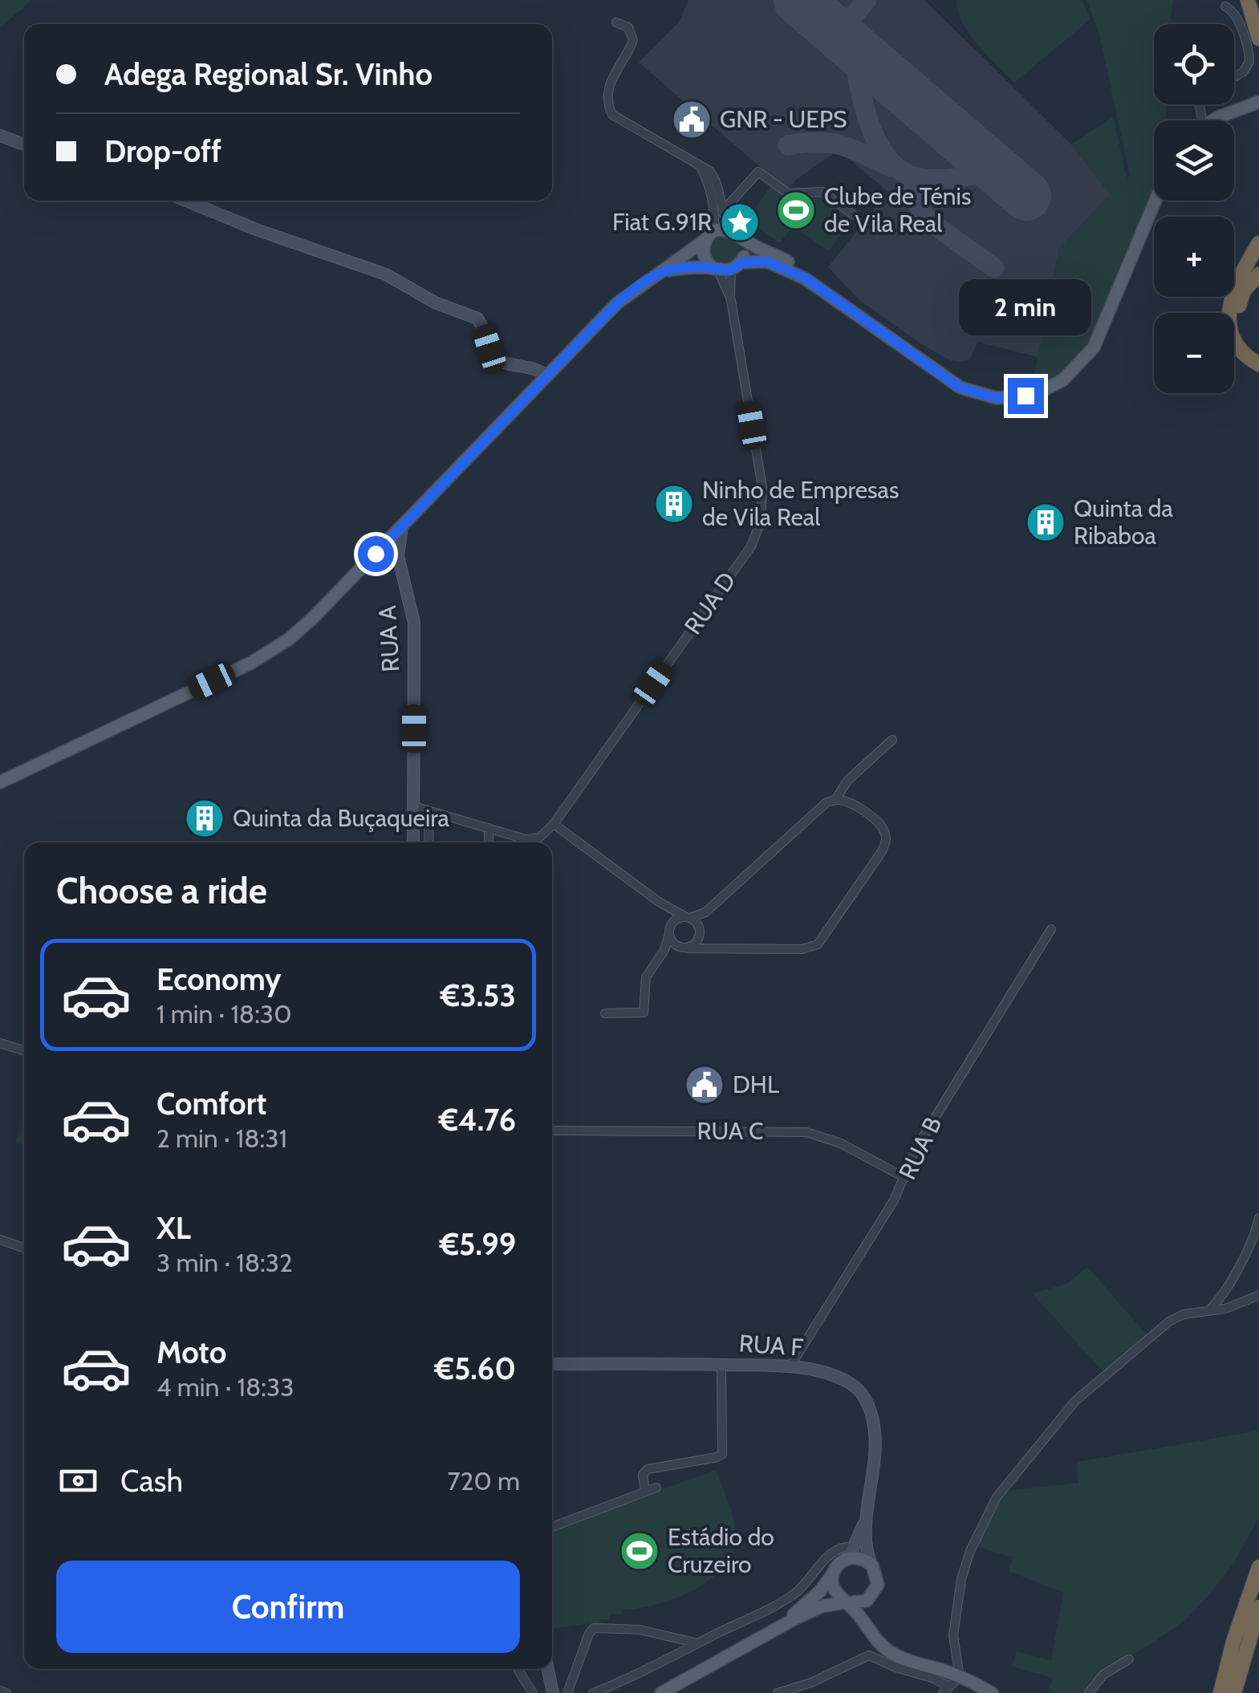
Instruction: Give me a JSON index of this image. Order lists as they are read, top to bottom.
{
  "streets": {
    "street": [
      "RUA D",
      "RUA A",
      "RUA C",
      "RUA B",
      "RUA F"
    ]
  },
  "crossings": [
    ["RUA C", "RUA B"],
    ["RUA B", "RUA F"]
  ],
  "places": {
    "public building": ["GNR - UEPS", "DHL"],
    "sports": ["Clube de Ténis de Vila Real", "Estádio do Cruzeiro"],
    "place": ["Fiat G.91R"],
    "building": ["Ninho de Empresas de Vila Real", "Quinta da Ribaboa", "Quinta da Buçaqueira"]
  },
  "page": {
    "map_buttons": ["+", "−"],
    "banner": ["Adega Regional Sr. Vinho", "Drop-off"],
    "bubble": "2 min",
    "heading": "Choose a ride",
    "list": [
      {
        "name": "Economy",
        "note": "1 min · 18:30",
        "value": "€3.53"
      },
      {
        "name": "Comfort",
        "note": "2 min · 18:31",
        "value": "€4.76"
      },
      {
        "name": "XL",
        "note": "3 min · 18:32",
        "value": "€5.99"
      },
      {
        "name": "Moto",
        "note": "4 min · 18:33",
        "value": "€5.60"
      }
    ],
    "pay": ["Cash", "720 m"],
    "buttons": "Confirm"
  }
}
